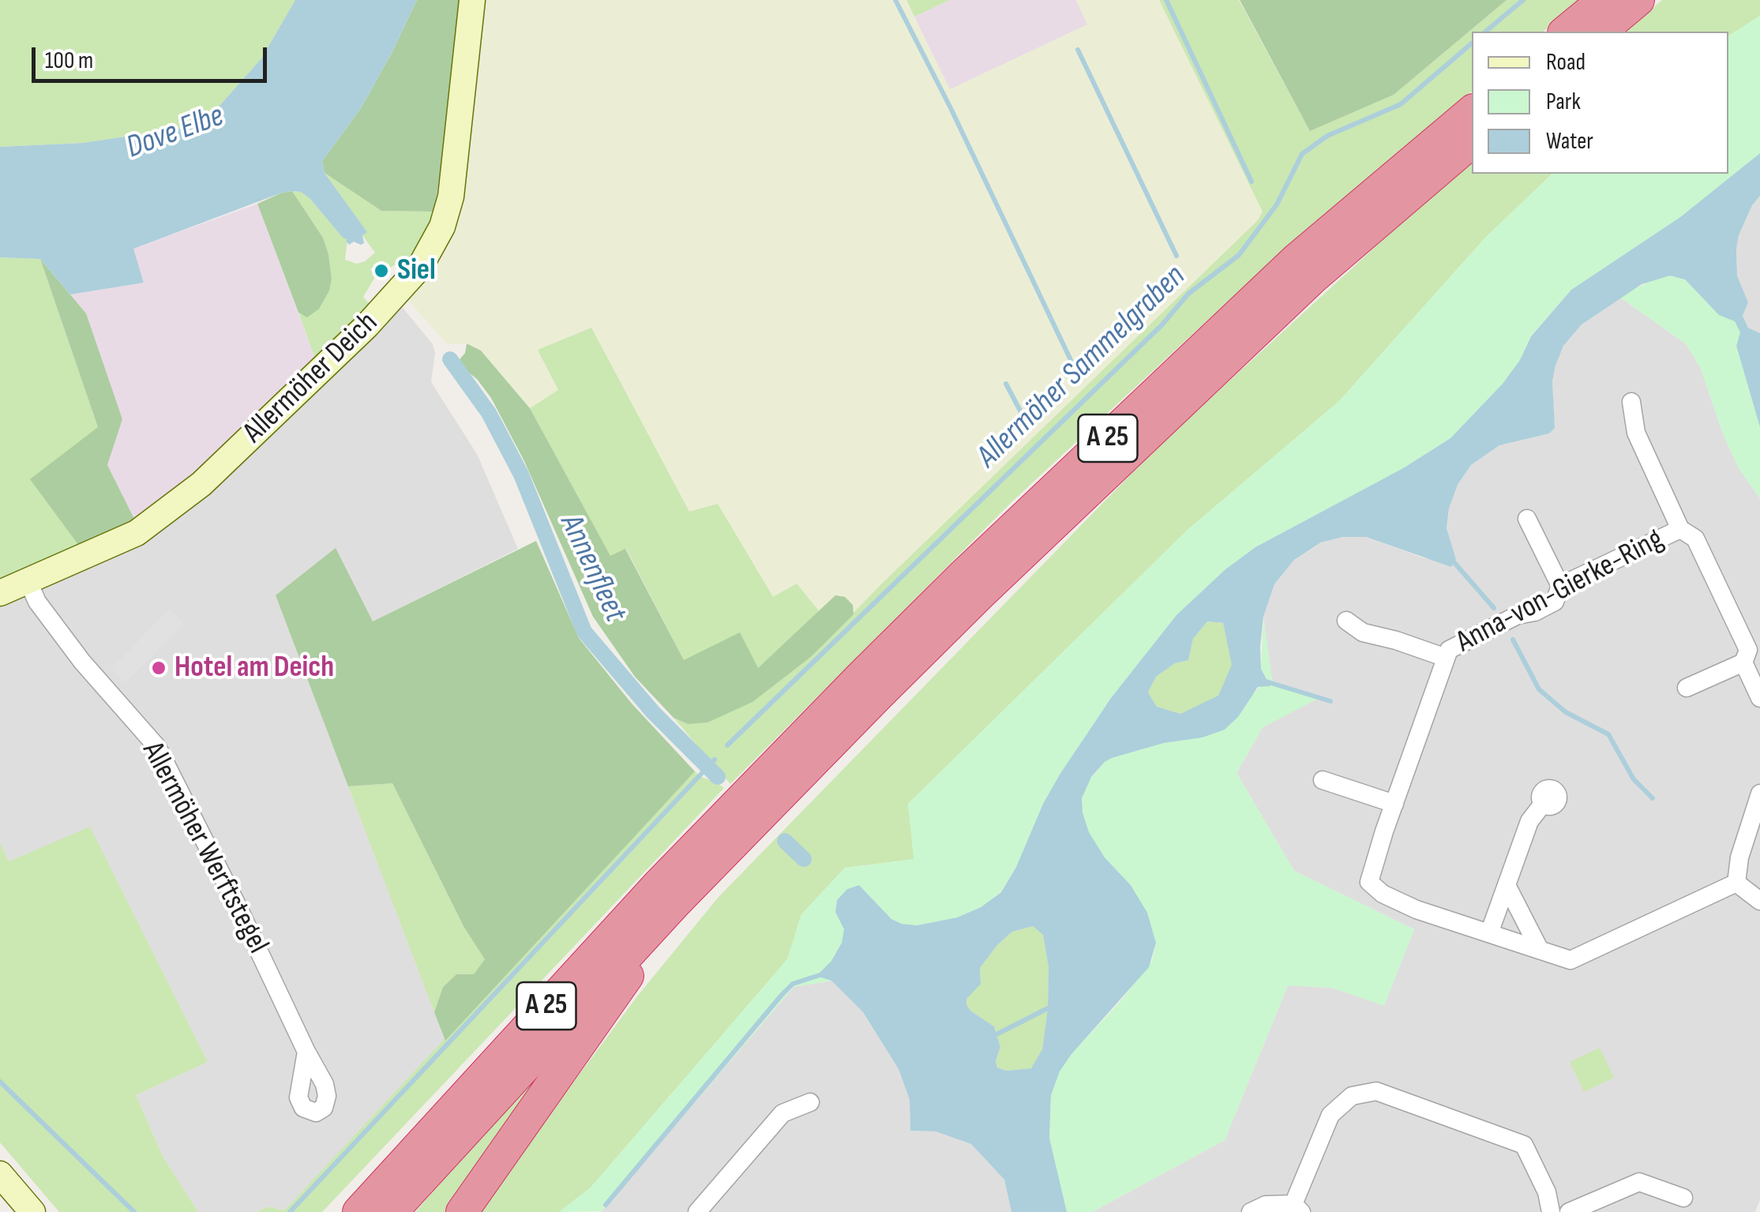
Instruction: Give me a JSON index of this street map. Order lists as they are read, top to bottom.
{
  "streets": {
    "highway": ["A 25"],
    "street": ["Allermöher Deich", "Anna-von-Gierke-Ring", "Allermöher Werftstegel"]
  },
  "crossings": [
    ["Allermöher Deich", "Allermöher Werftstegel"]
  ],
  "water": ["Dove Elbe", "Allermöher Sammelgraben", "Annenfleet"],
  "places": ["Siel", "Hotel am Deich"],
  "legend": ["Road", "Park", "Water"],
  "scale_bar": "100 m"
}
